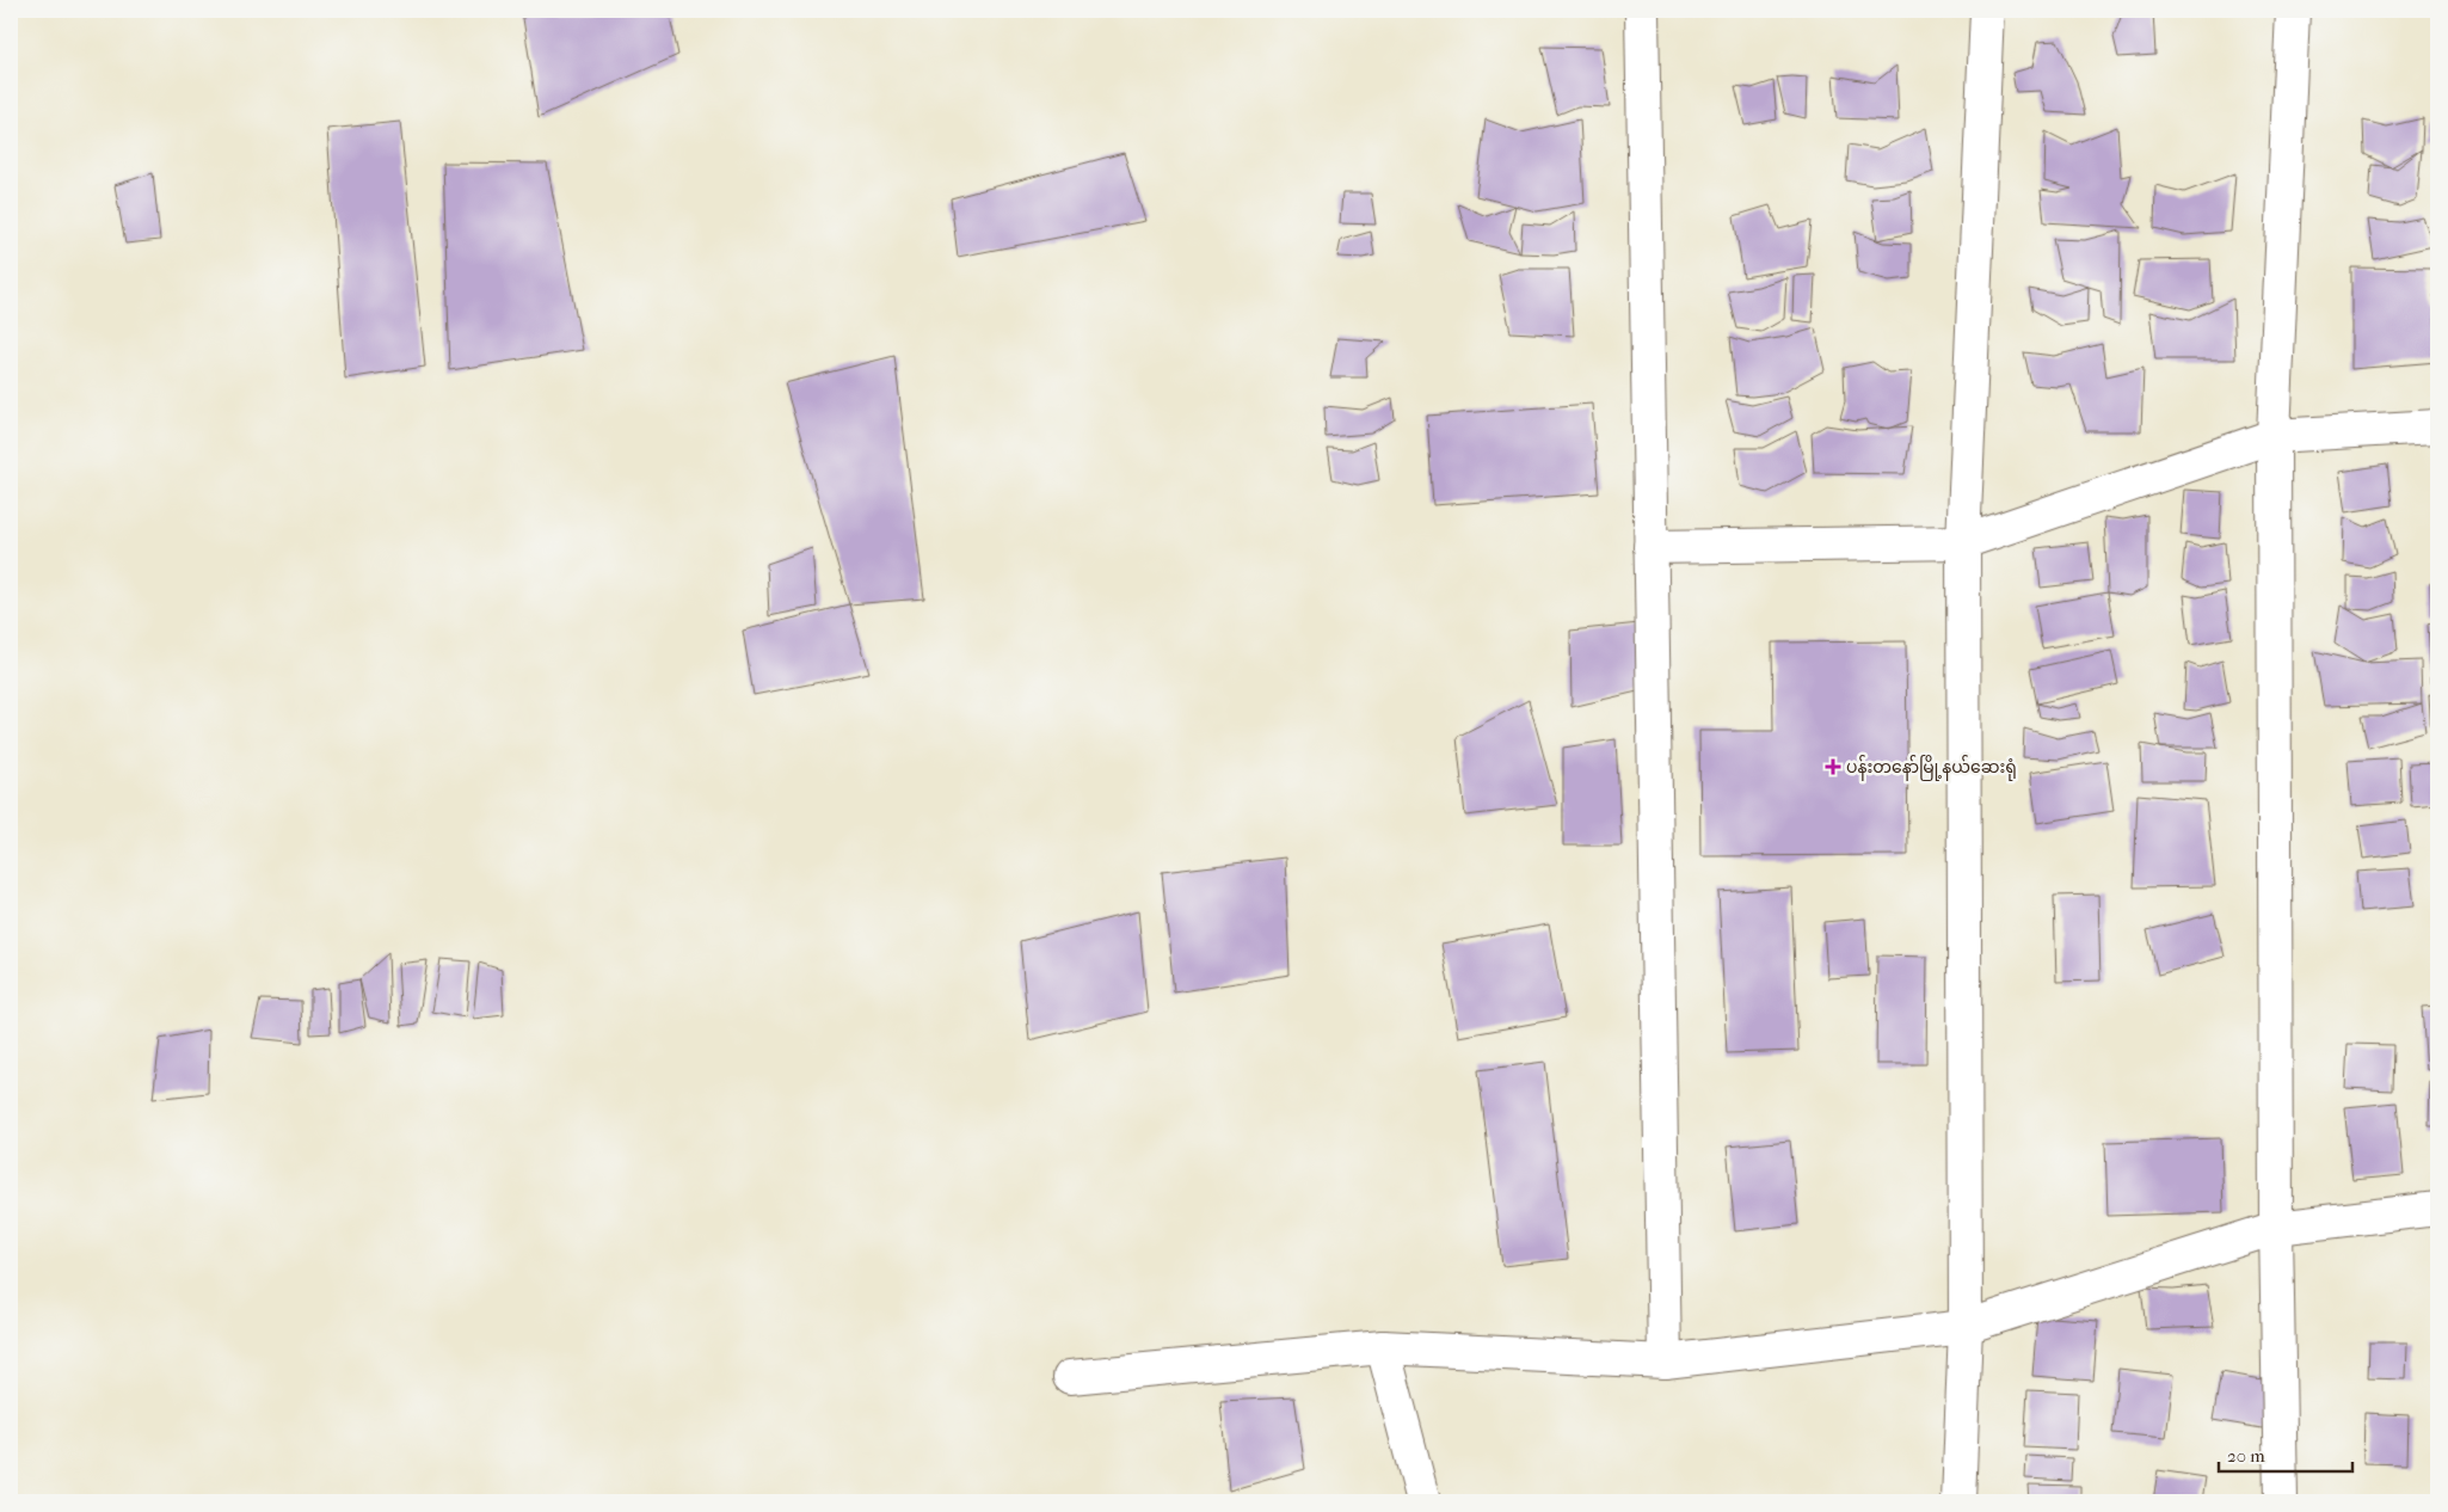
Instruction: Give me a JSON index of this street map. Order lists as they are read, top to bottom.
{
  "places": {
    "health": ["ပန်းတနော်မြို့နယ်ဆေးရုံ"]
  },
  "scale_bar": "20 m"
}
